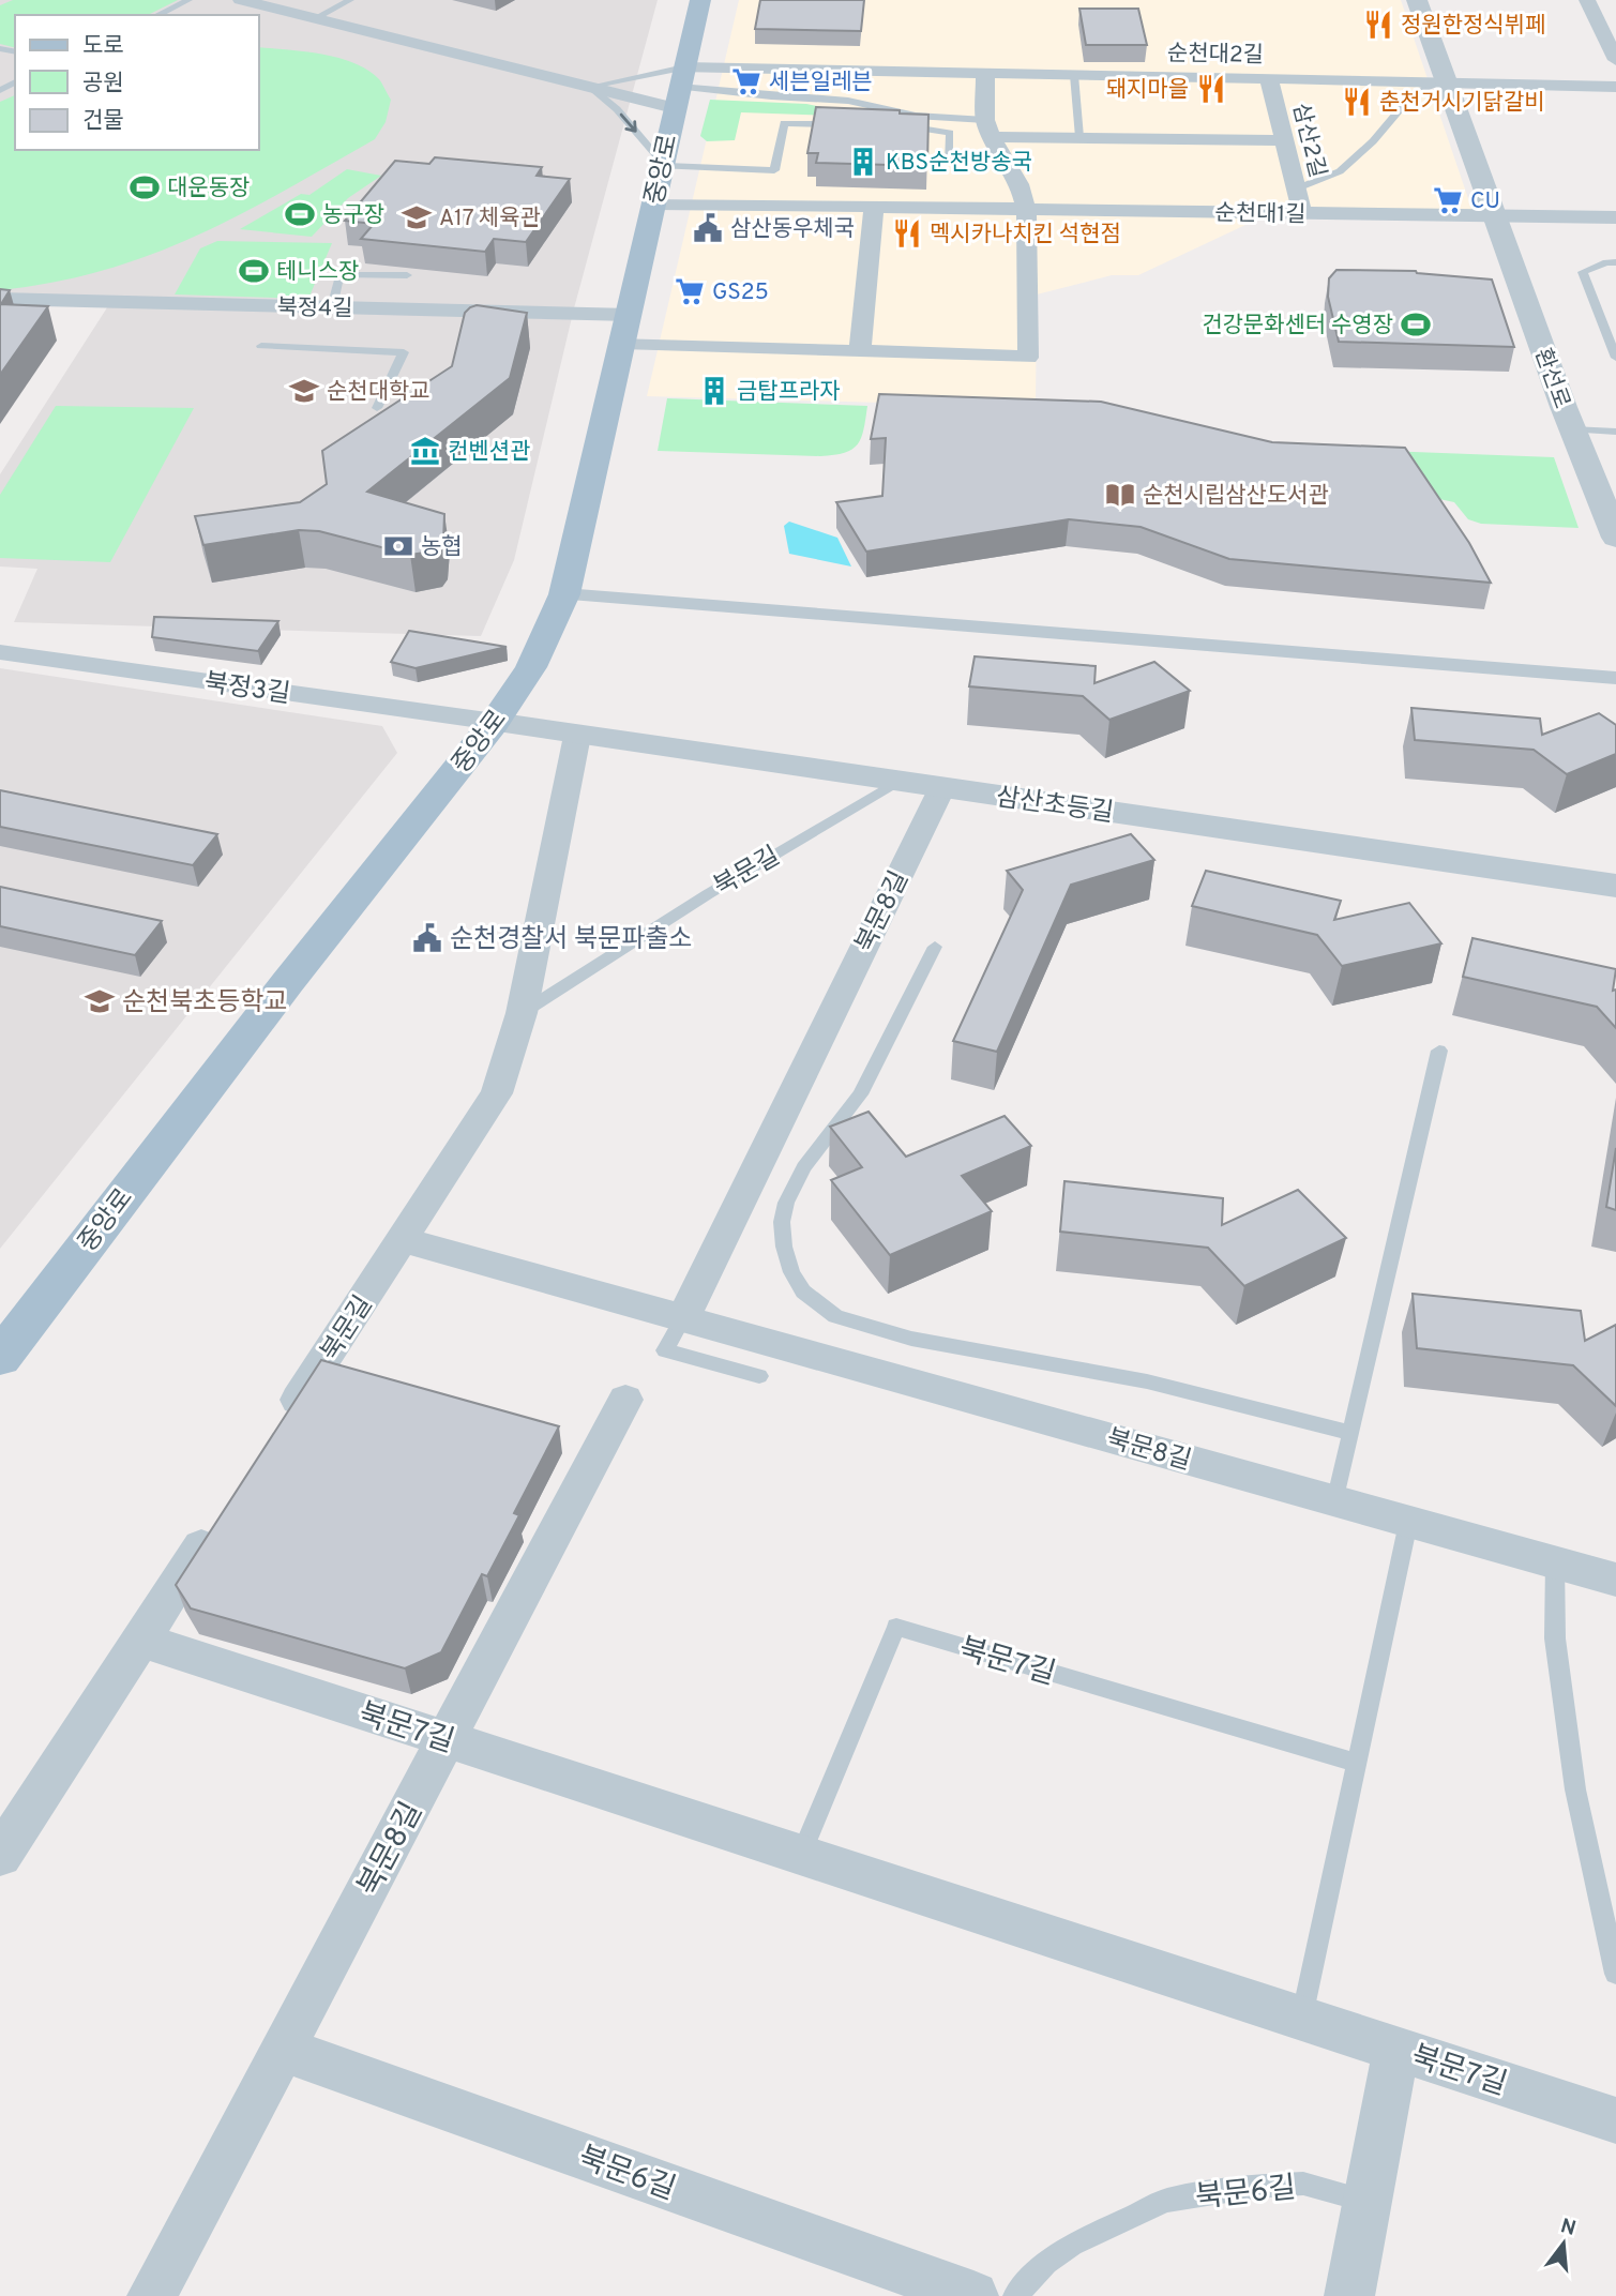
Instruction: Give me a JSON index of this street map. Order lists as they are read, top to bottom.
{
  "streets": {
    "main road": ["중앙로"],
    "street": [
      "순천대2길",
      "삼산2길",
      "순천대1길",
      "북정4길",
      "환선로",
      "북정3길",
      "삼산초등길",
      "북문길",
      "북문8길",
      "북문7길",
      "북문6길"
    ]
  },
  "crossings": [
    ["순천대2길", "삼산2길"],
    ["순천대2길", "중앙로"],
    ["순천대2길", "환선로"],
    ["삼산2길", "순천대1길"],
    ["중앙로", "순천대1길"],
    ["중앙로", "북정4길"],
    ["중앙로", "북정3길"],
    ["중앙로", "삼산초등길"],
    ["순천대1길", "환선로"],
    ["북정3길", "삼산초등길"],
    ["삼산초등길", "북문길"],
    ["삼산초등길", "북문8길"],
    ["북문길", "북문8길"],
    ["북문8길", "북문7길"],
    ["북문8길", "북문6길"]
  ],
  "places": {
    "restaurant": [
      "정원한정식뷔페",
      "돼지마을",
      "춘천거시기닭갈비",
      "멕시카나치킨 석현점"
    ],
    "supermarket": ["세븐일레븐", "CU", "GS25"],
    "building": ["KBS순천방송국", "금탑프라자"],
    "sports": [
      "대운동장",
      "농구장",
      "테니스장",
      "건강문화센터 수영장"
    ],
    "school or university": ["A17 체육관", "순천대학교", "순천북초등학교"],
    "public building": ["삼산동우체국", "순천경찰서 북문파출소"],
    "museum": ["컨벤션관"],
    "library": ["순천시립삼산도서관"],
    "bank": ["농협"]
  },
  "legend": ["도로", "공원", "건물"],
  "north": "top"
}
